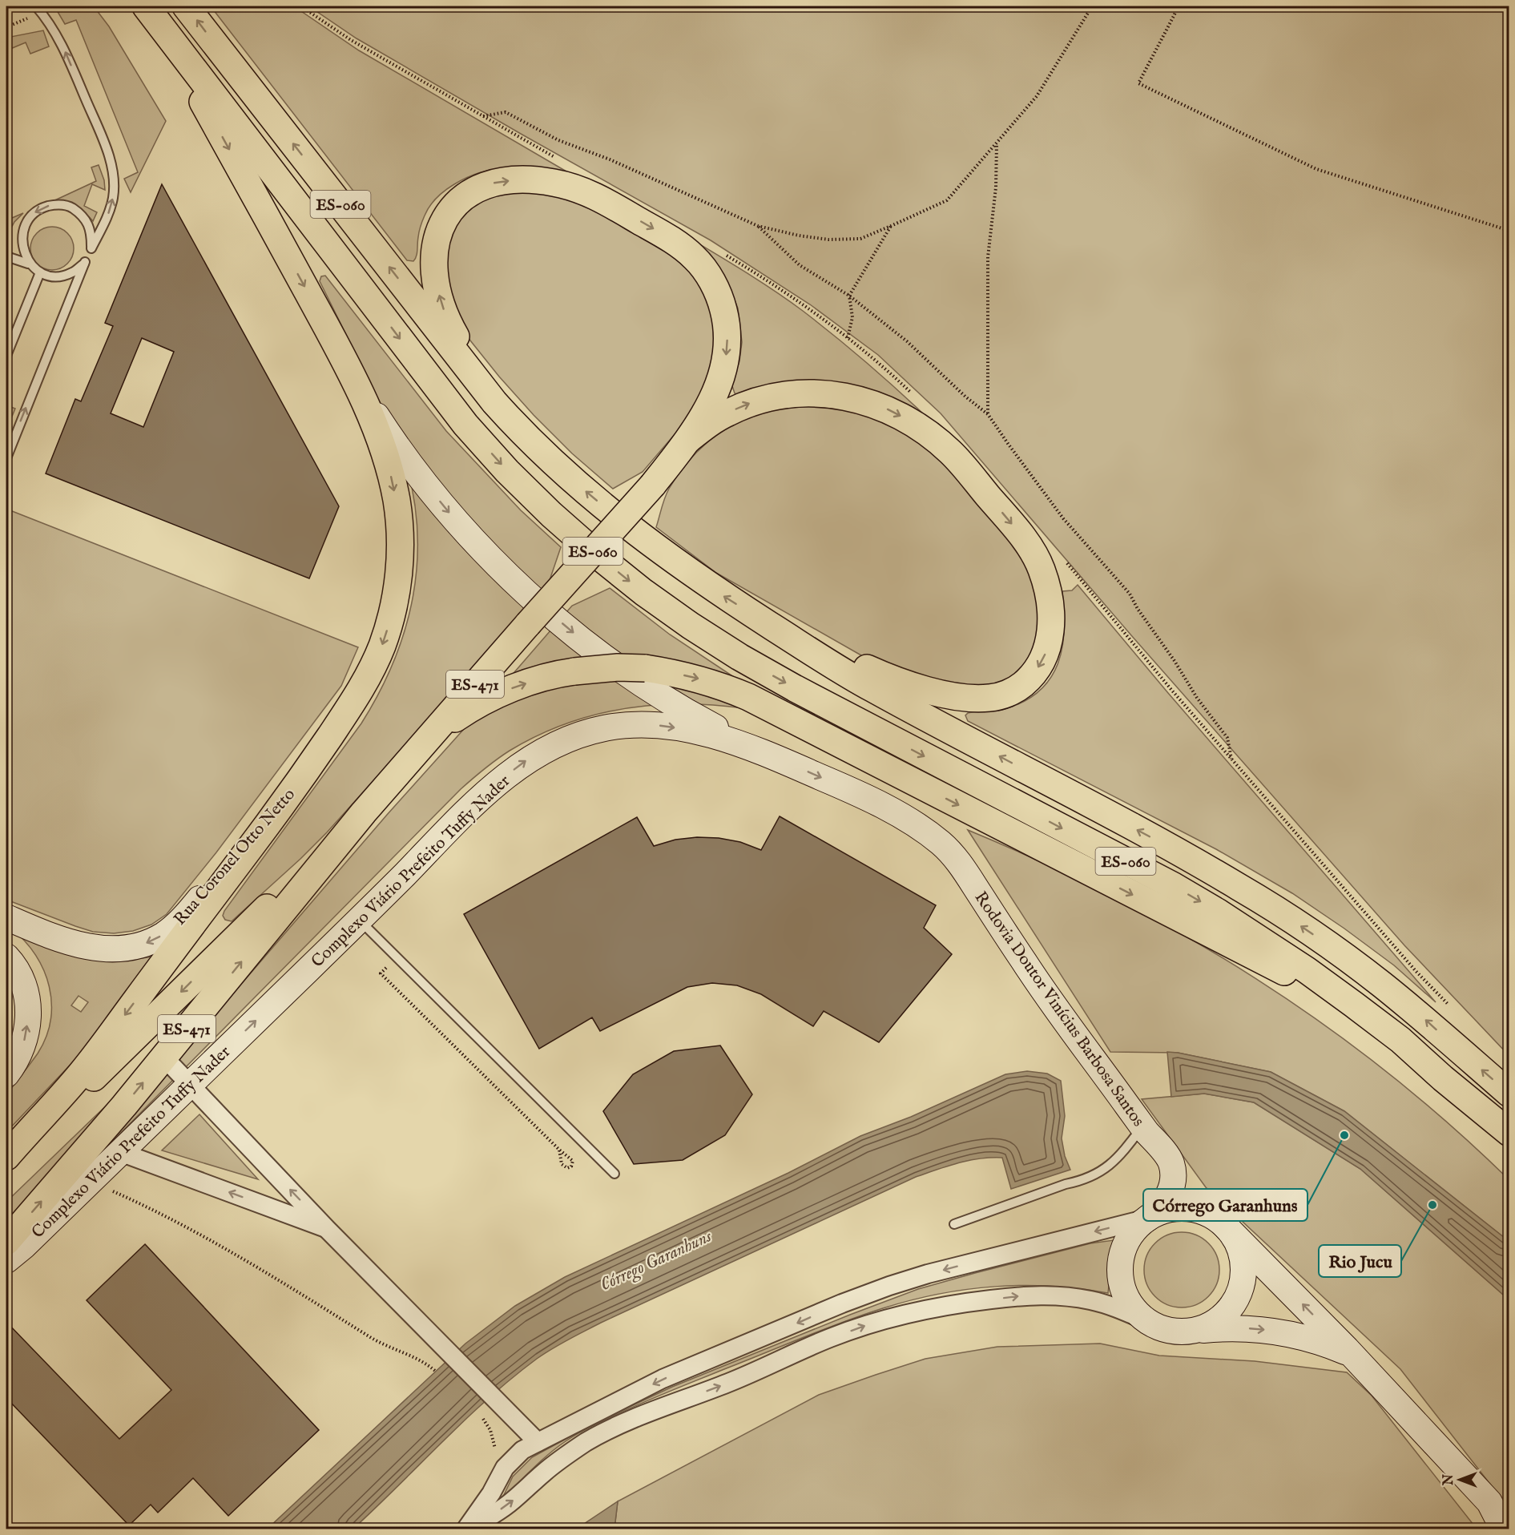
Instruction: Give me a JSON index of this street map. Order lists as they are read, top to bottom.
{
  "streets": {
    "main road": [
      "ES-060",
      "ES-471",
      "Rua Coronel Otto Netto",
      "Complexo Viário Prefeito Tuffy Nader",
      "Rodovia Doutor Vinícius Barbosa Santos"
    ]
  },
  "crossings": [
    ["Complexo Viário Prefeito Tuffy Nader", "Rodovia Doutor Vinícius Barbosa Santos"]
  ],
  "one_way": ["Rua Coronel Otto Netto"],
  "water": ["Córrego Garanhuns"],
  "places": ["Córrego Garanhuns", "Rio Jucu"],
  "north": "left"
}
